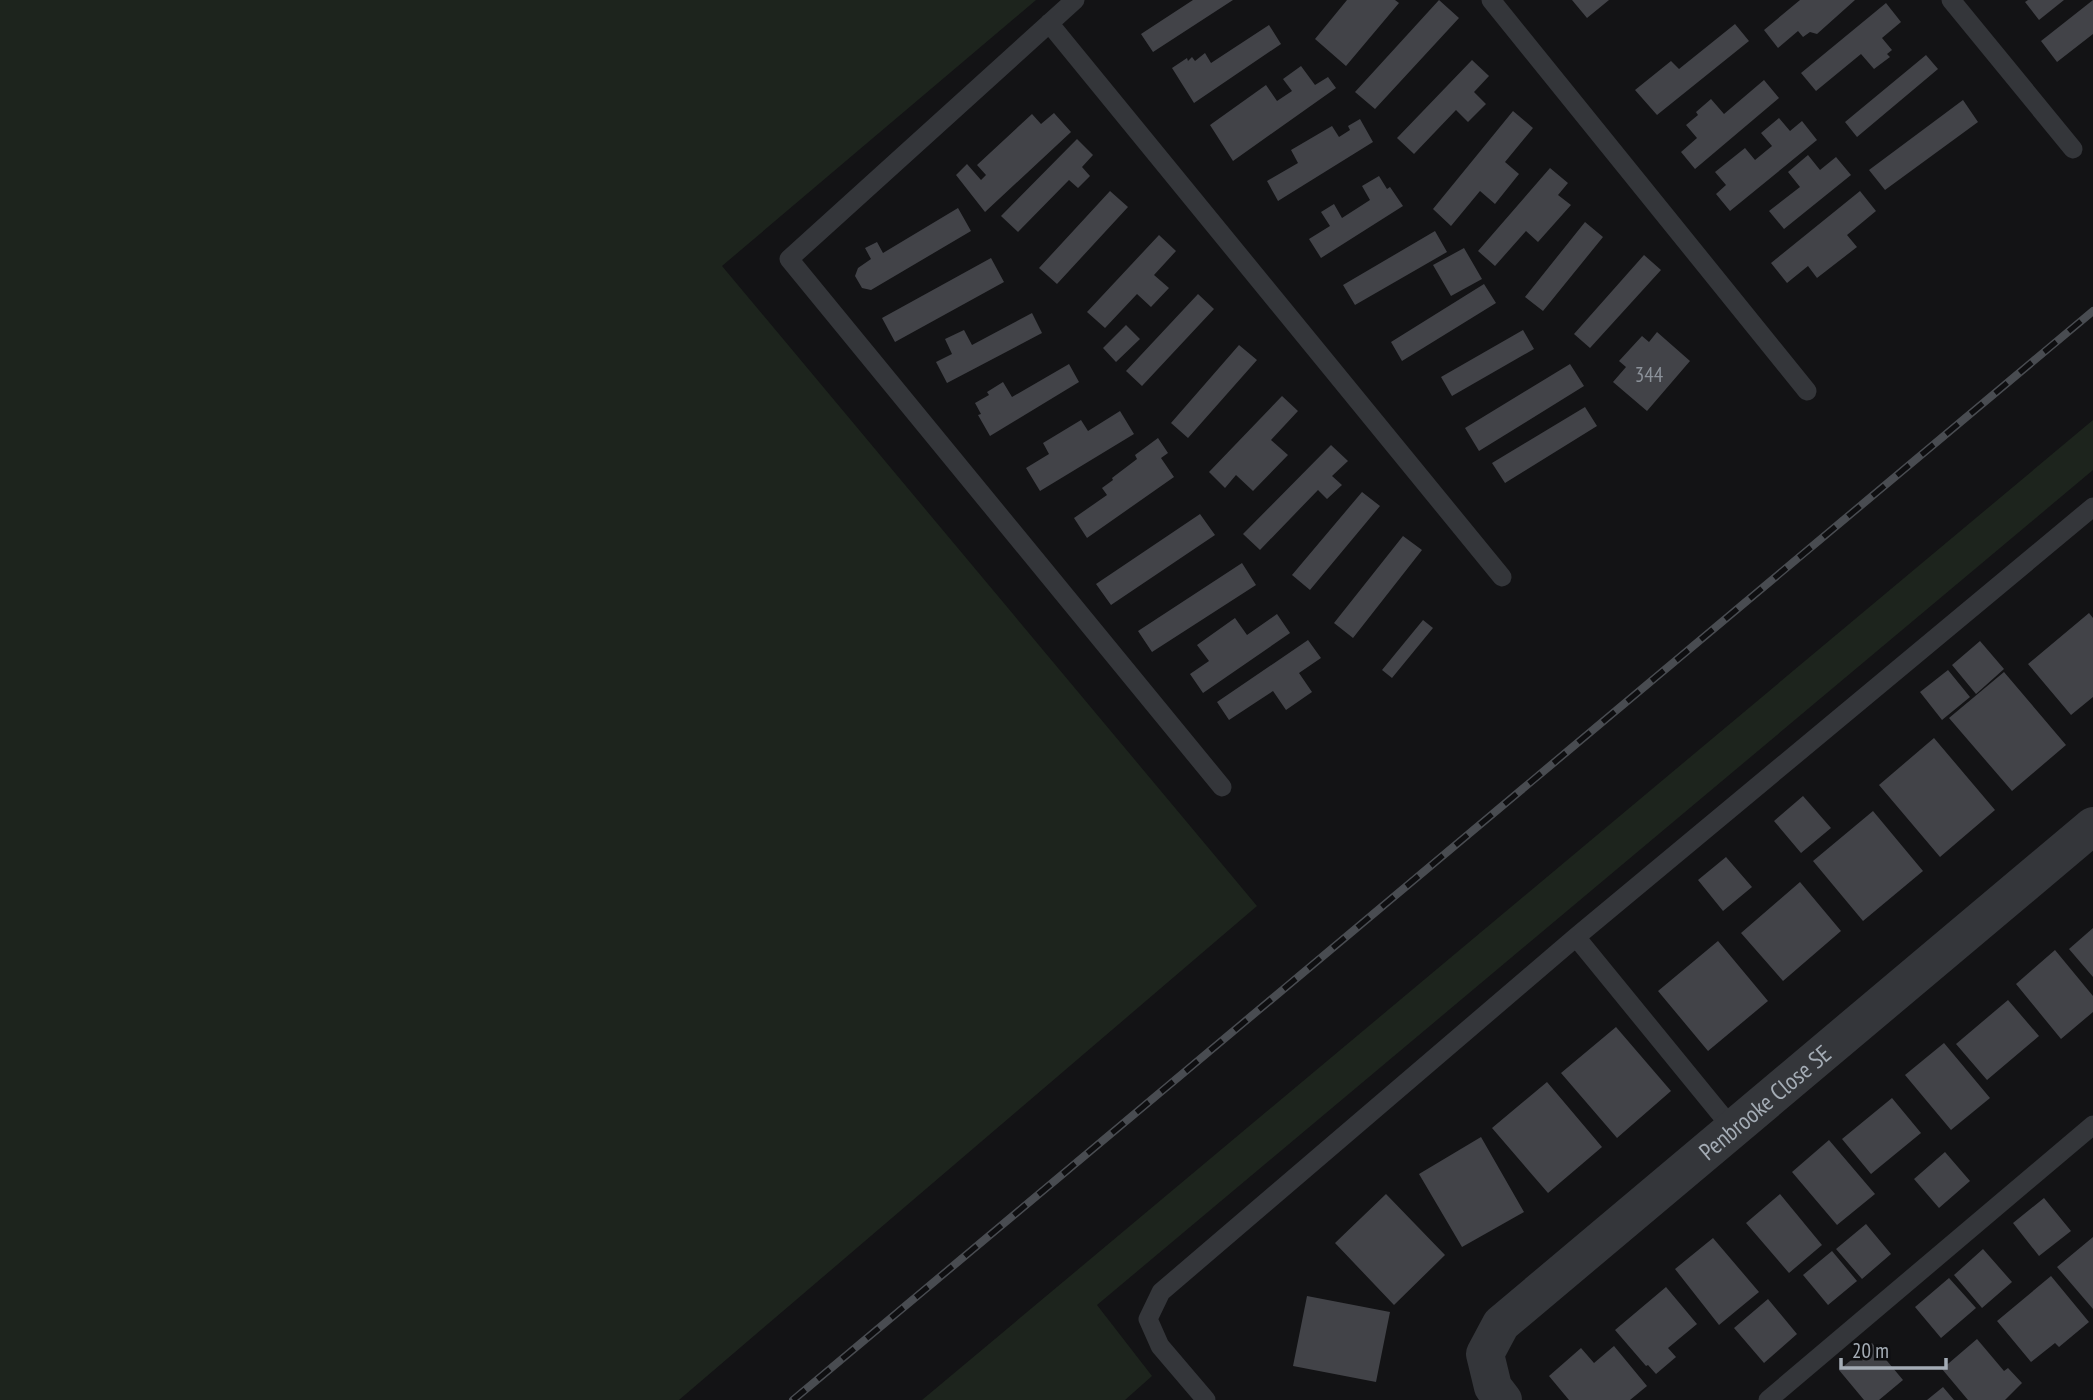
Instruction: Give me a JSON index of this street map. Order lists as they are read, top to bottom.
{
  "streets": {
    "street": ["Penbrooke Close SE"]
  },
  "house_numbers": ["344"],
  "scale_bar": "20 m"
}
